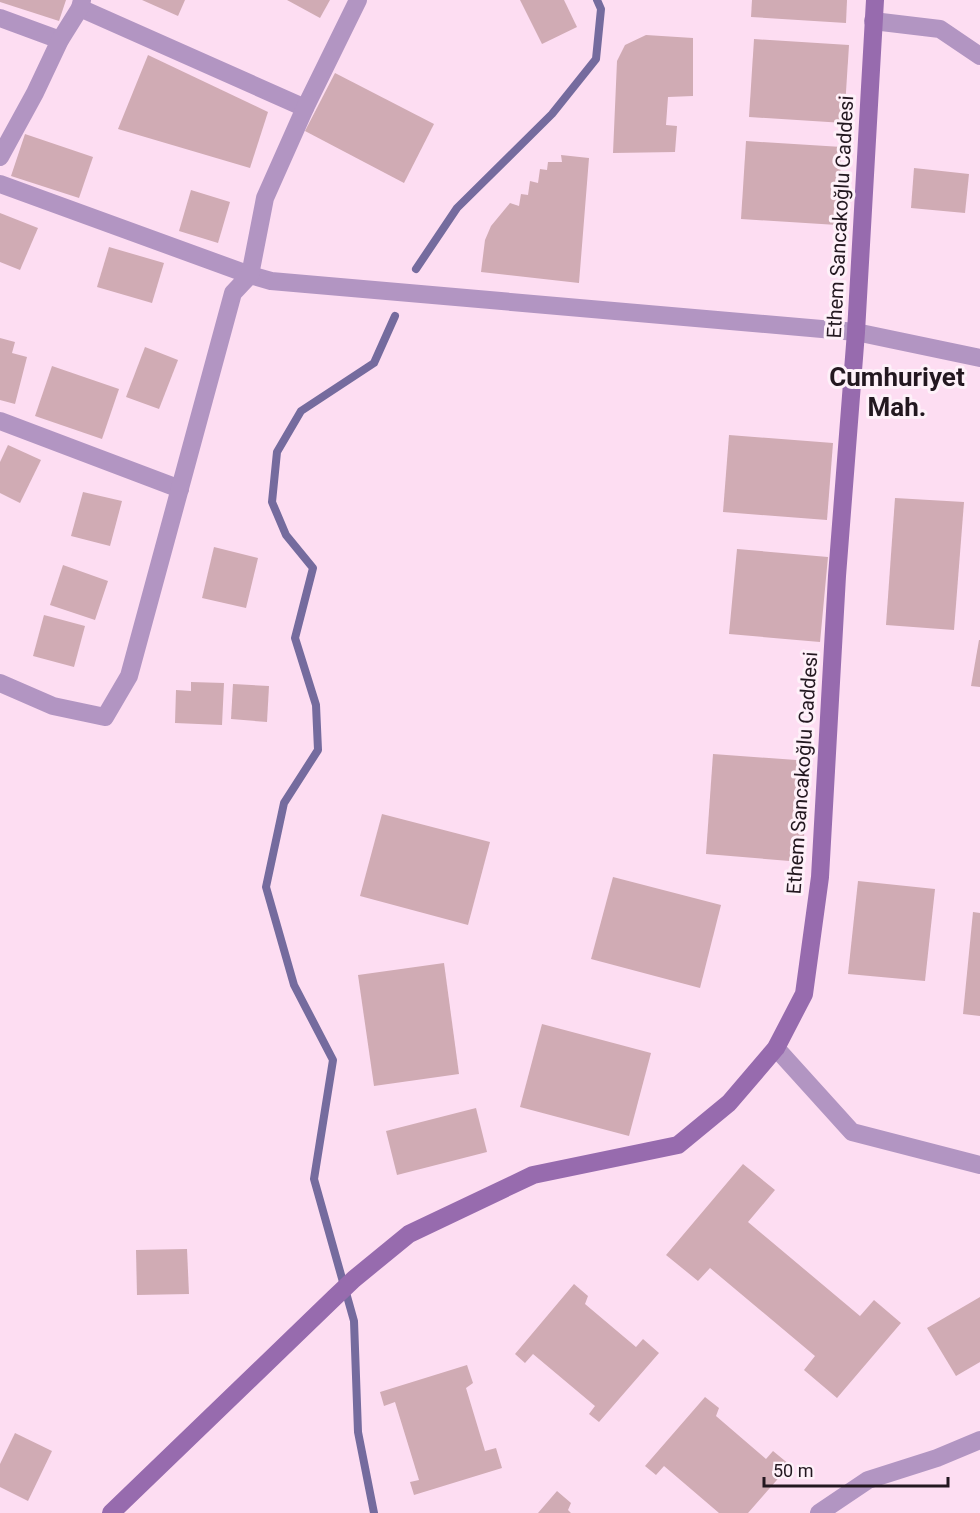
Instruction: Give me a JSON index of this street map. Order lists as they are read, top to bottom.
{
  "streets": {
    "street": ["Ethem Sancakoğlu Caddesi"]
  },
  "districts": ["Cumhuriyet Mah."],
  "scale_bar": "50 m"
}
